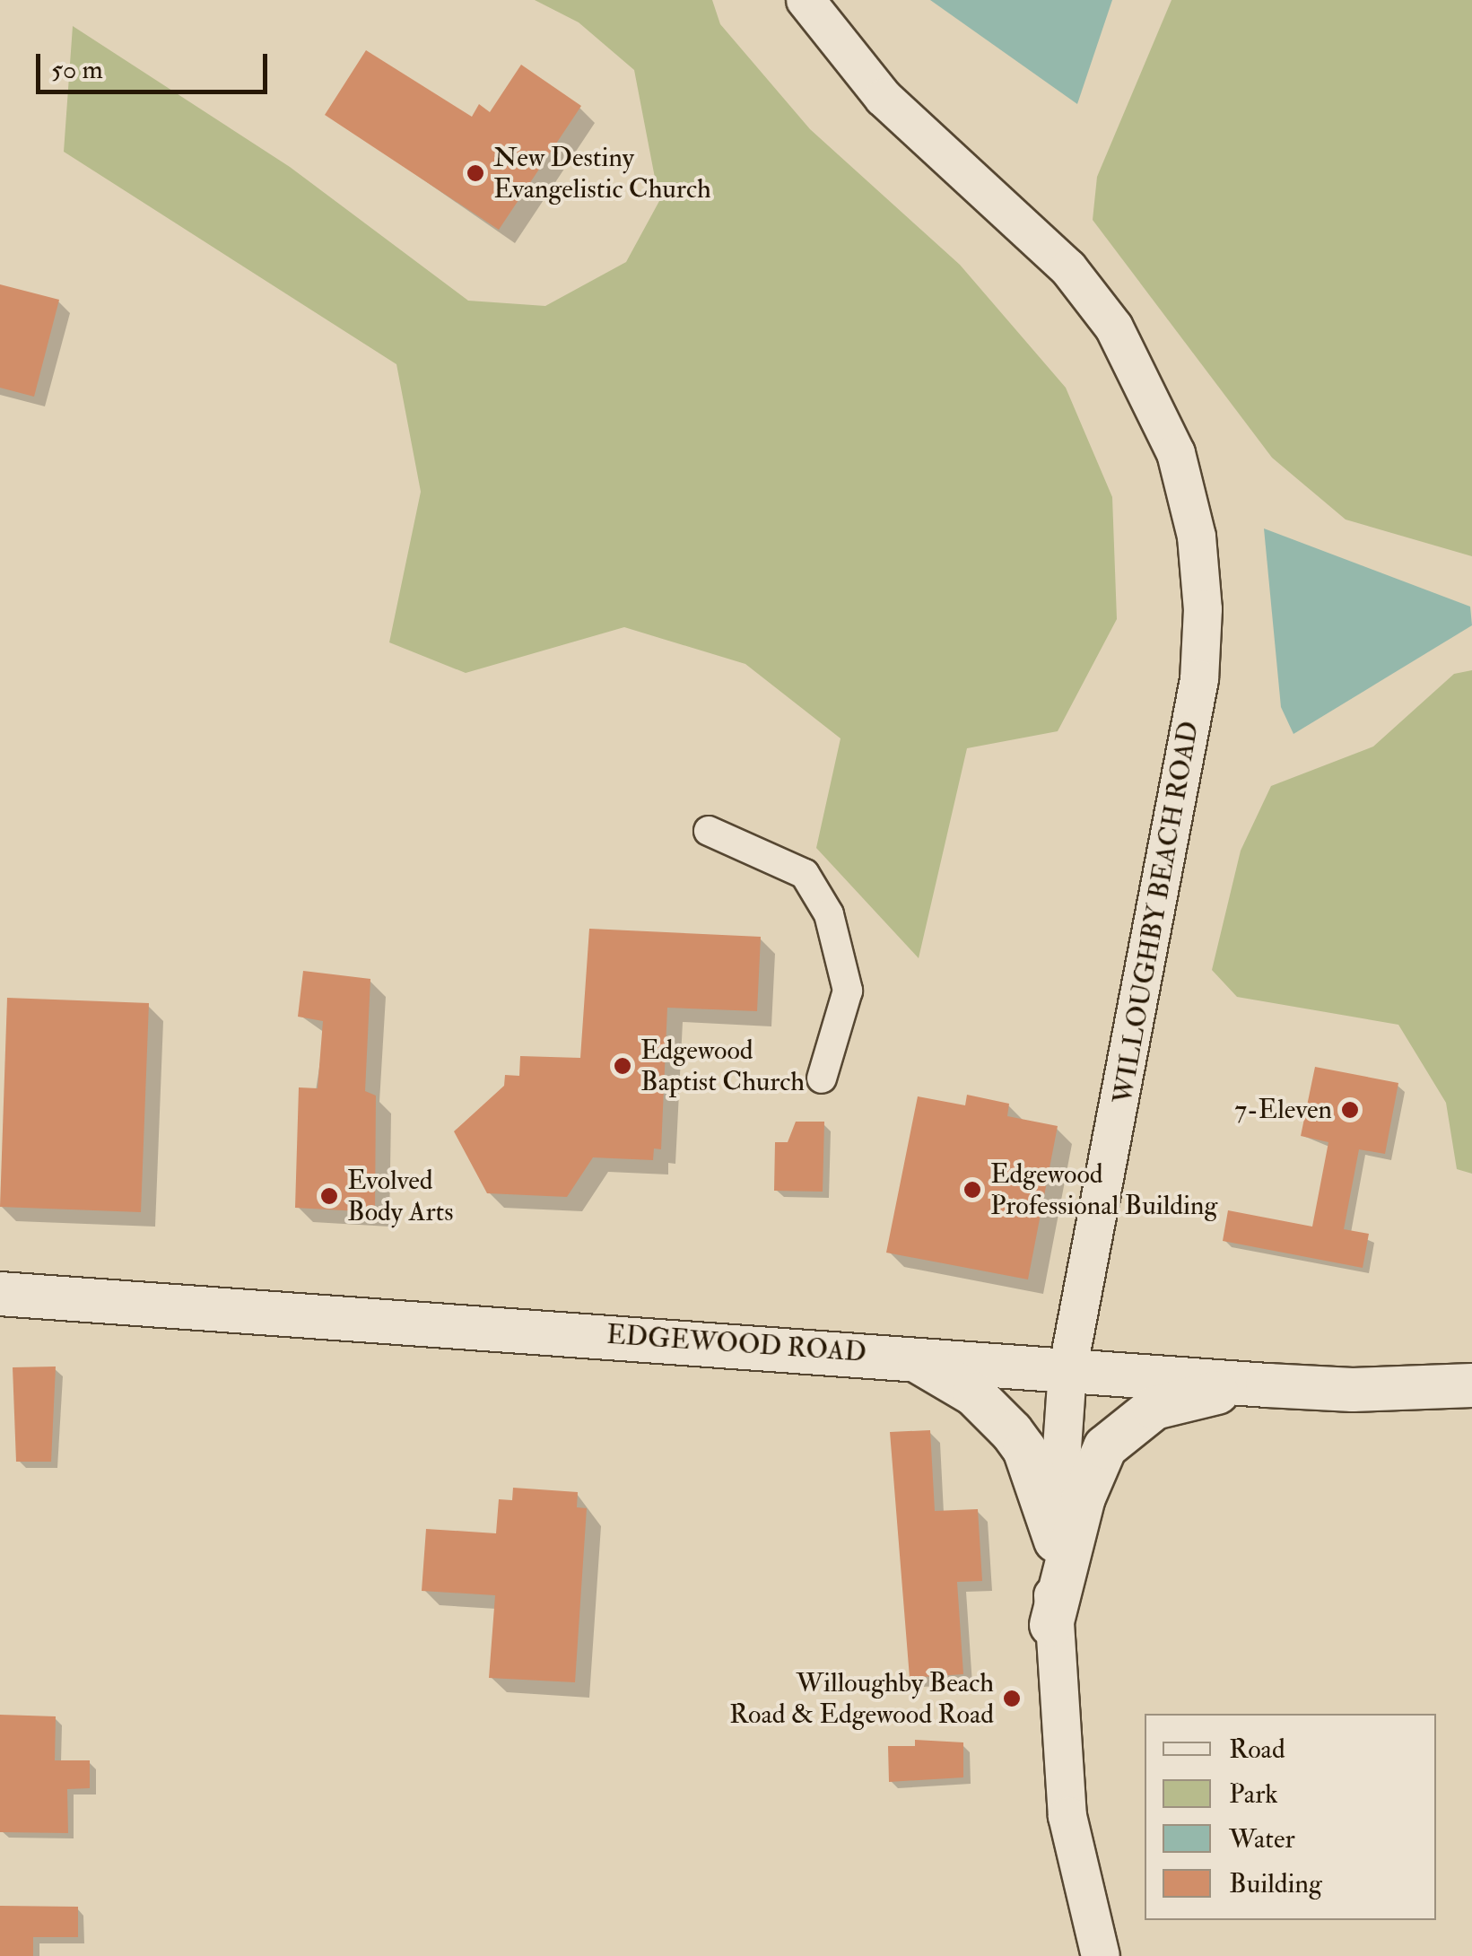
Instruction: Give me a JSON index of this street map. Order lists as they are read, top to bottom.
{
  "streets": {
    "main road": ["EDGEWOOD ROAD"],
    "street": ["WILLOUGHBY BEACH ROAD"]
  },
  "crossings": [
    ["WILLOUGHBY BEACH ROAD", "EDGEWOOD ROAD"]
  ],
  "places": [
    "New Destiny Evangelistic Church",
    "Edgewood Baptist Church",
    "7-Eleven",
    "Edgewood Professional Building",
    "Evolved Body Arts",
    "Willoughby Beach Road & Edgewood Road"
  ],
  "legend": [
    "Road",
    "Park",
    "Water",
    "Building"
  ],
  "scale_bar": "50 m"
}
